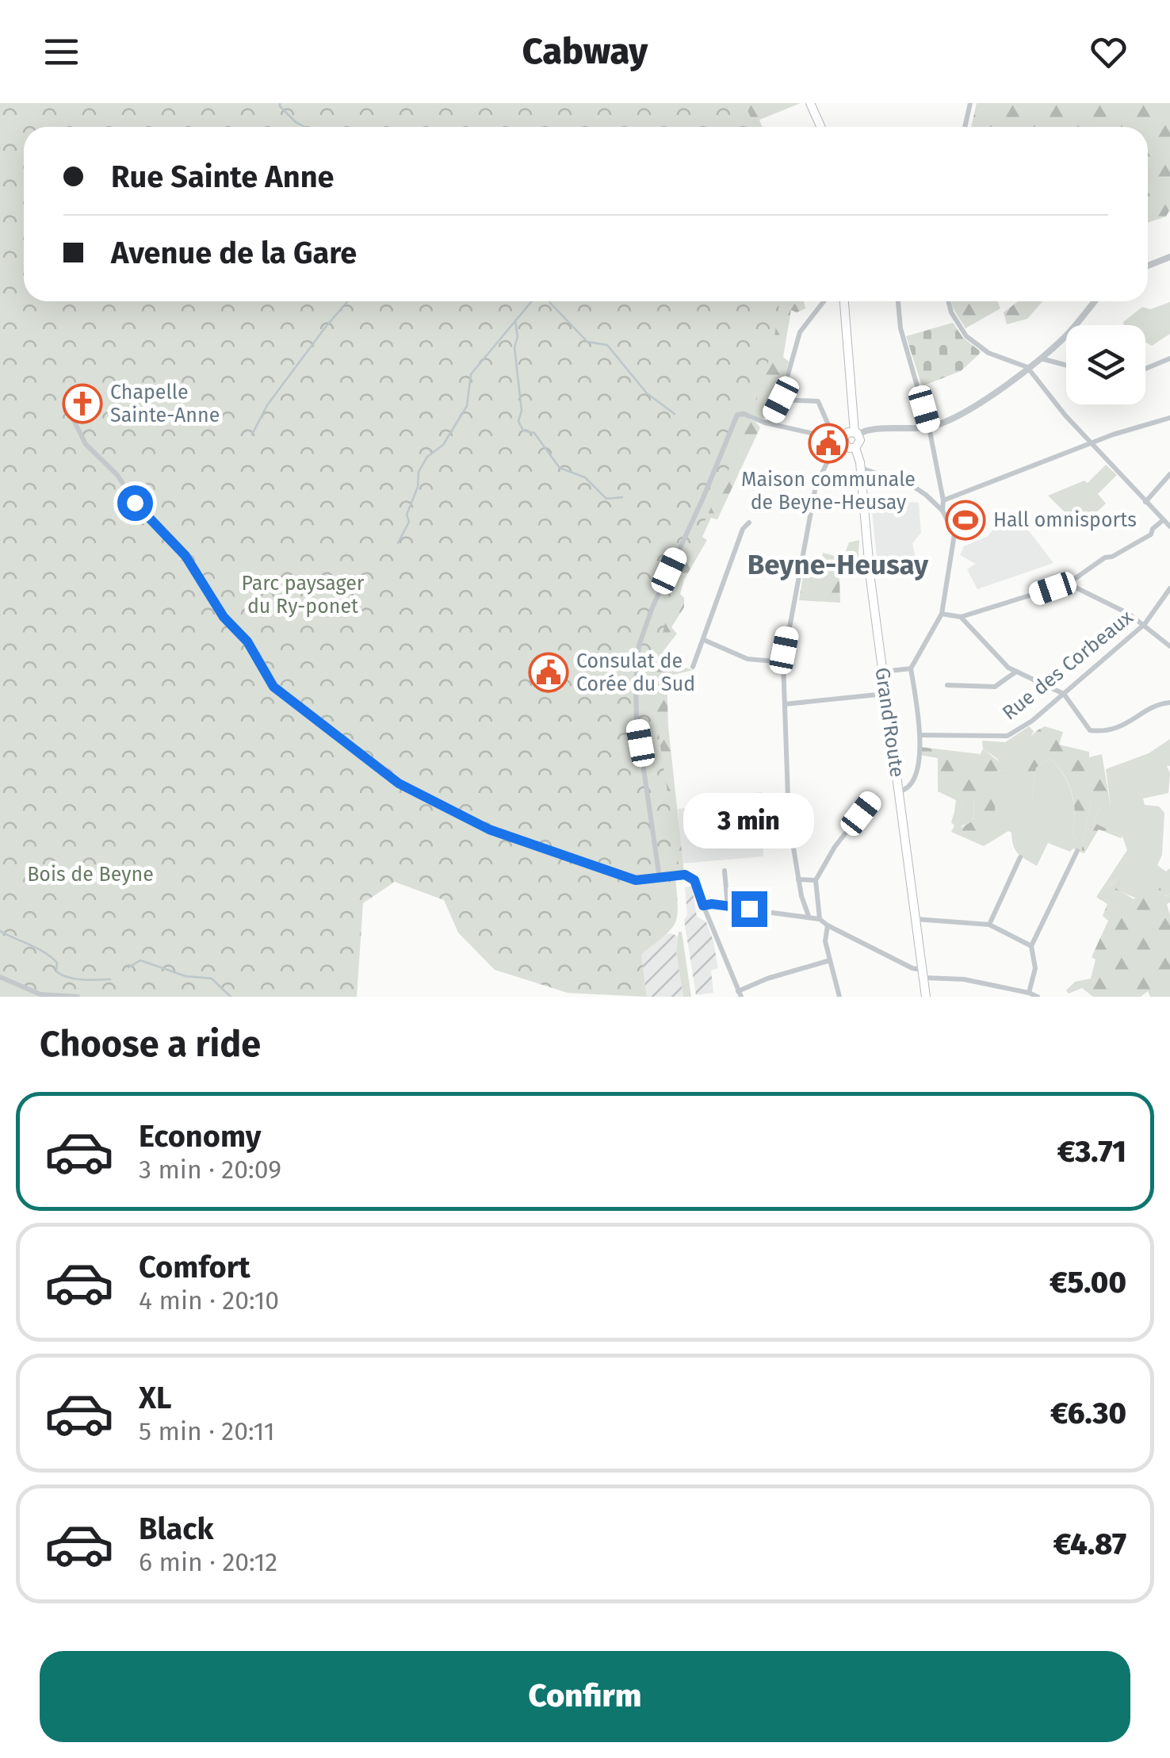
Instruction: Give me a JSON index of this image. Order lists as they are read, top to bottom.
{
  "streets": {
    "main road": ["Grand'Route"],
    "street": ["Rue des Corbeaux"]
  },
  "districts": ["Beyne-Heusay"],
  "parks": ["Parc paysager du Ry-ponet", "Bois de Beyne"],
  "places": {
    "church": ["Chapelle Sainte-Anne"],
    "public building": ["Maison communale de Beyne-Heusay", "Consulat de Corée du Sud"],
    "sports": ["Hall omnisports"]
  },
  "page": {
    "header": "Cabway",
    "banner": ["Rue Sainte Anne", "Avenue de la Gare"],
    "bubble": "3 min",
    "heading": "Choose a ride",
    "list": [
      {
        "name": "Economy",
        "note": "3 min · 20:09",
        "value": "€3.71"
      },
      {
        "name": "Comfort",
        "note": "4 min · 20:10",
        "value": "€5.00"
      },
      {
        "name": "XL",
        "note": "5 min · 20:11",
        "value": "€6.30"
      },
      {
        "name": "Black",
        "note": "6 min · 20:12",
        "value": "€4.87"
      }
    ],
    "buttons": "Confirm"
  }
}
